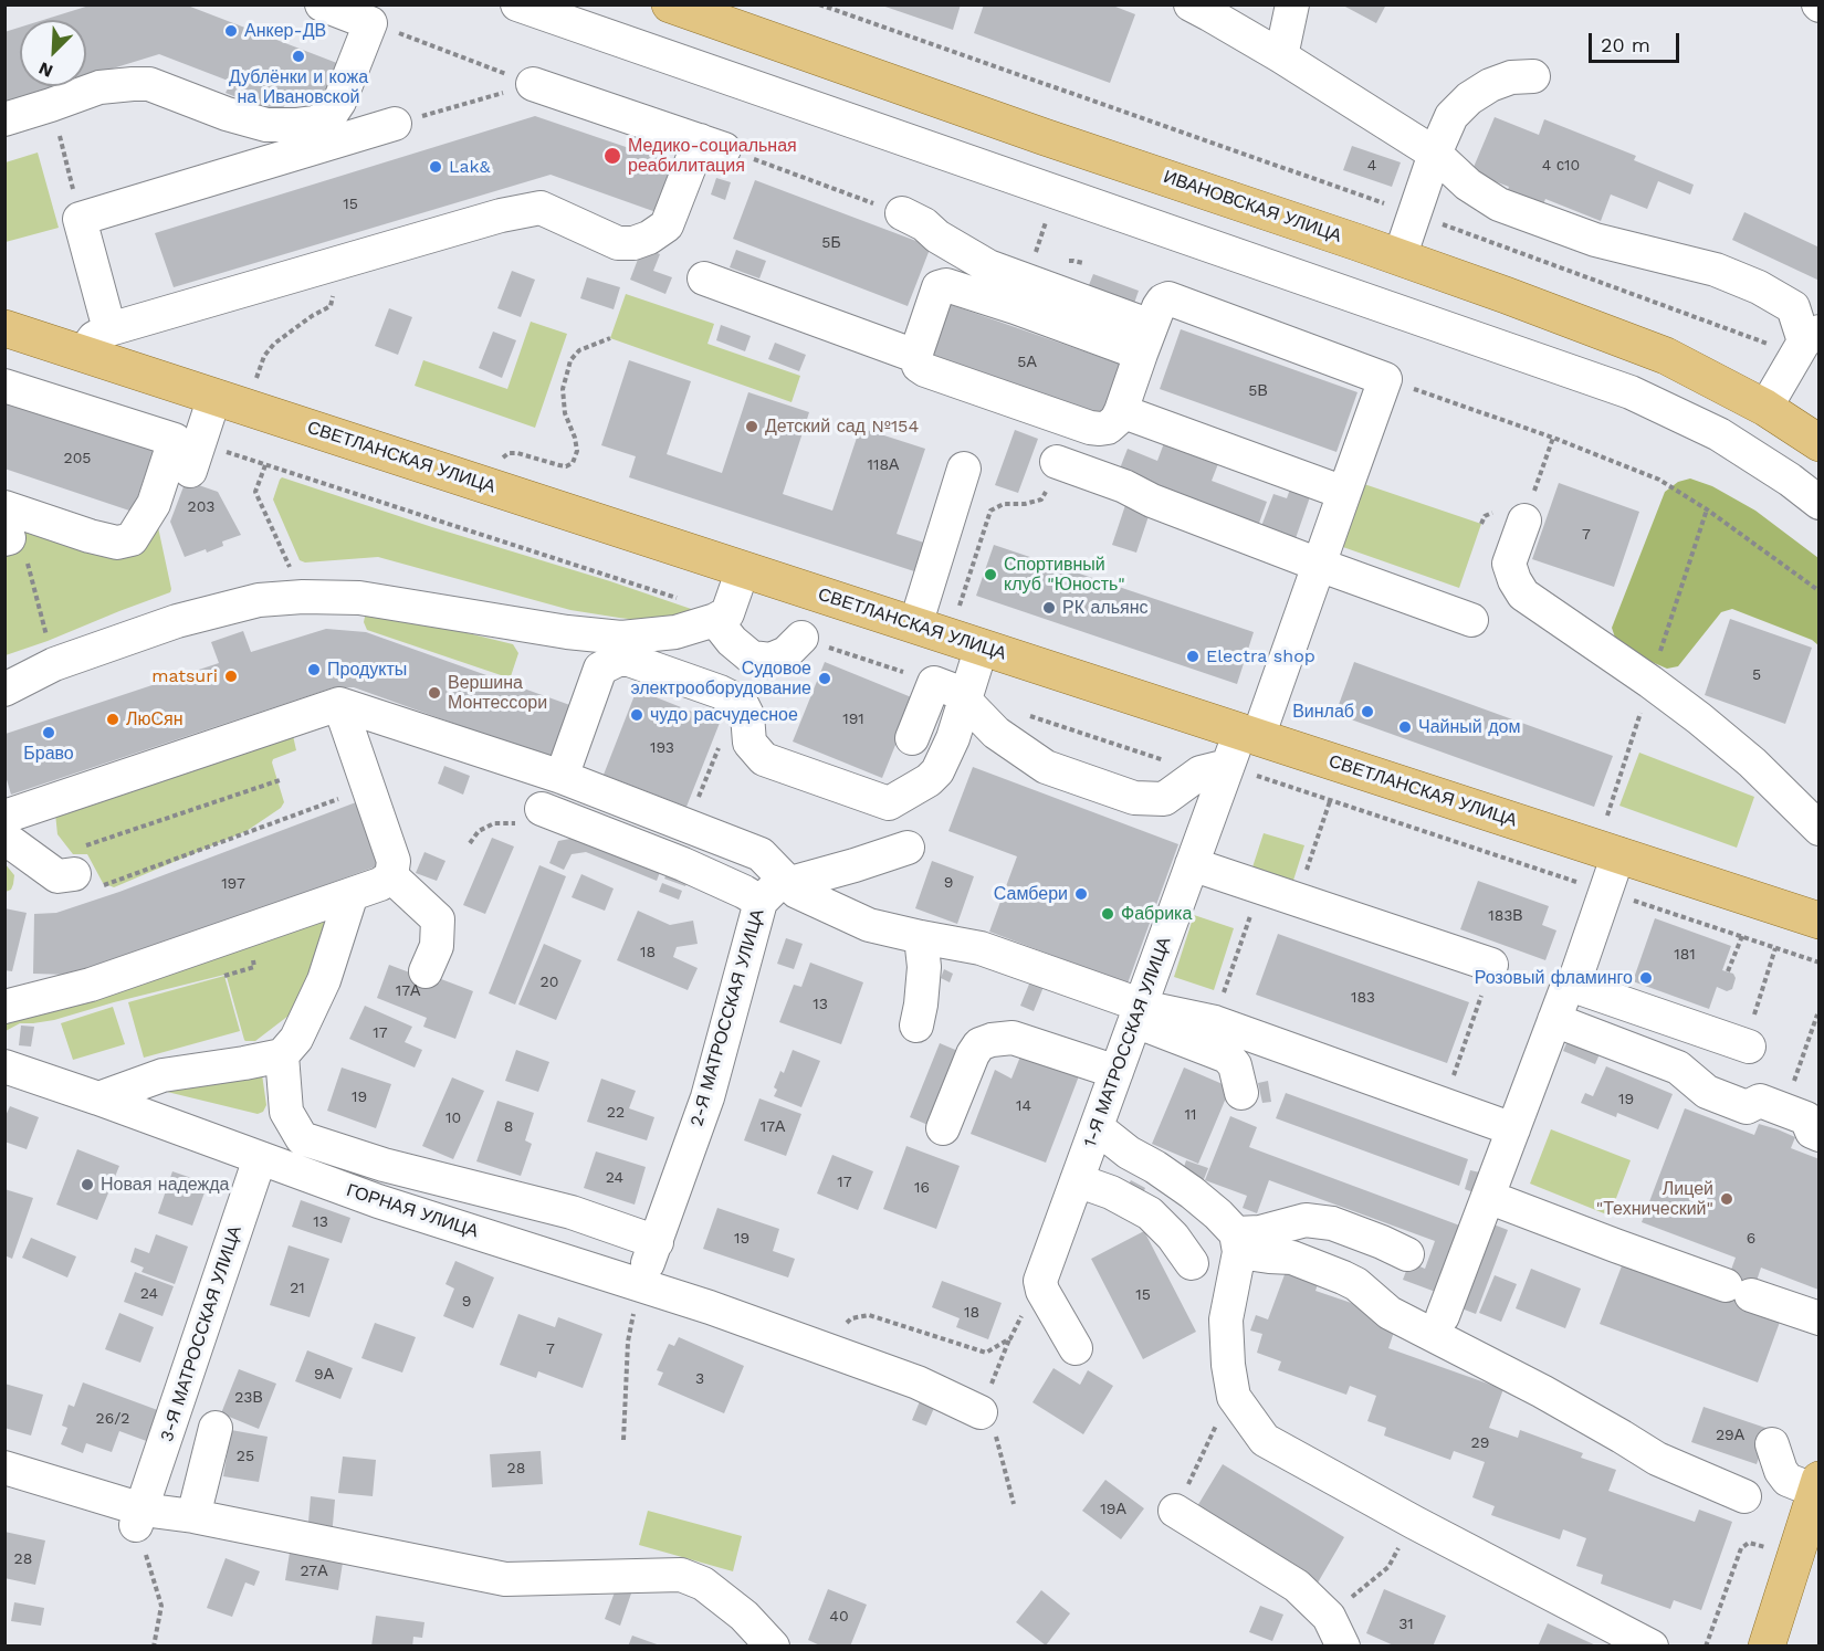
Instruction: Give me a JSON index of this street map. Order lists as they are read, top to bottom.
{
  "streets": {
    "main road": ["ИВАНОВСКАЯ УЛИЦА", "СВЕТЛАНСКАЯ УЛИЦА"],
    "street": [
      "2-Я МАТРОССКАЯ УЛИЦА",
      "1-Я МАТРОССКАЯ УЛИЦА",
      "ГОРНАЯ УЛИЦА",
      "3-Я МАТРОССКАЯ УЛИЦА"
    ]
  },
  "crossings": [
    ["СВЕТЛАНСКАЯ УЛИЦА", "1-Я МАТРОССКАЯ УЛИЦА"],
    ["2-Я МАТРОССКАЯ УЛИЦА", "ГОРНАЯ УЛИЦА"],
    ["ГОРНАЯ УЛИЦА", "3-Я МАТРОССКАЯ УЛИЦА"]
  ],
  "places": [
    "Анкер-ДВ",
    "Дублёнки и кожа на Ивановской",
    "Медико-социальная реабилитация",
    "Lak&",
    "Детский сад №154",
    "Спортивный клуб \"Юность\"",
    "РК альянс",
    "Electra shop",
    "Продукты",
    "matsuri",
    "Судовое электрооборудование",
    "Вершина Монтессори",
    "Винлаб",
    "чудо расчудесное",
    "ЛюСян",
    "Чайный дом",
    "Браво",
    "Самбери",
    "Фабрика",
    "Розовый фламинго",
    "Новая надежда",
    "Лицей \"Технический\""
  ],
  "house_numbers": [
    "4",
    "4 с10",
    "15",
    "5Б",
    "5А",
    "5В",
    "205",
    "118А",
    "203",
    "7",
    "5",
    "191",
    "193",
    "9",
    "197",
    "183В",
    "18",
    "181",
    "20",
    "17А",
    "183",
    "13",
    "17",
    "19",
    "19",
    "14",
    "22",
    "11",
    "10",
    "8",
    "17А",
    "24",
    "17",
    "16",
    "13",
    "19",
    "6",
    "21",
    "24",
    "15",
    "9",
    "18",
    "7",
    "9А",
    "3",
    "23В",
    "26/2",
    "29А",
    "29",
    "25",
    "28",
    "19А",
    "28",
    "27А",
    "40",
    "31"
  ],
  "scale_bar": "20 m",
  "north": "bottom left"
}
